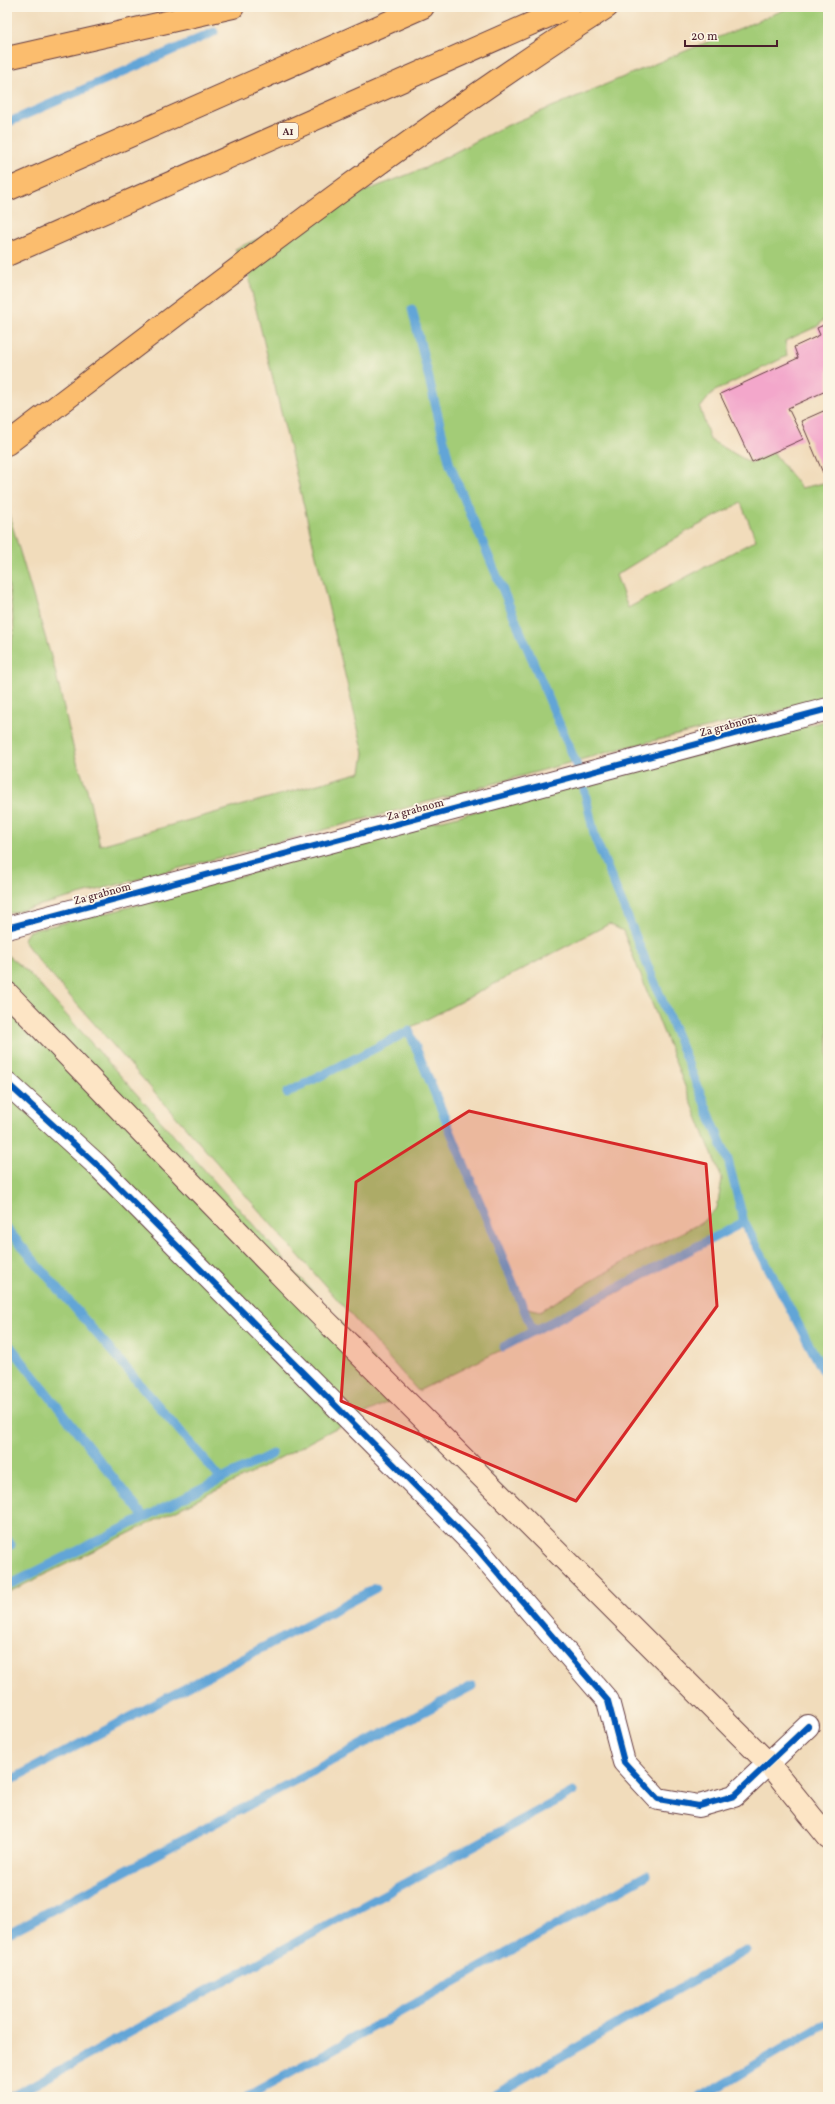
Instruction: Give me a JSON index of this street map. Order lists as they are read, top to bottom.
{
  "streets": {
    "highway": ["A1"],
    "street": ["Za grabnom"]
  },
  "scale_bar": "20 m"
}
